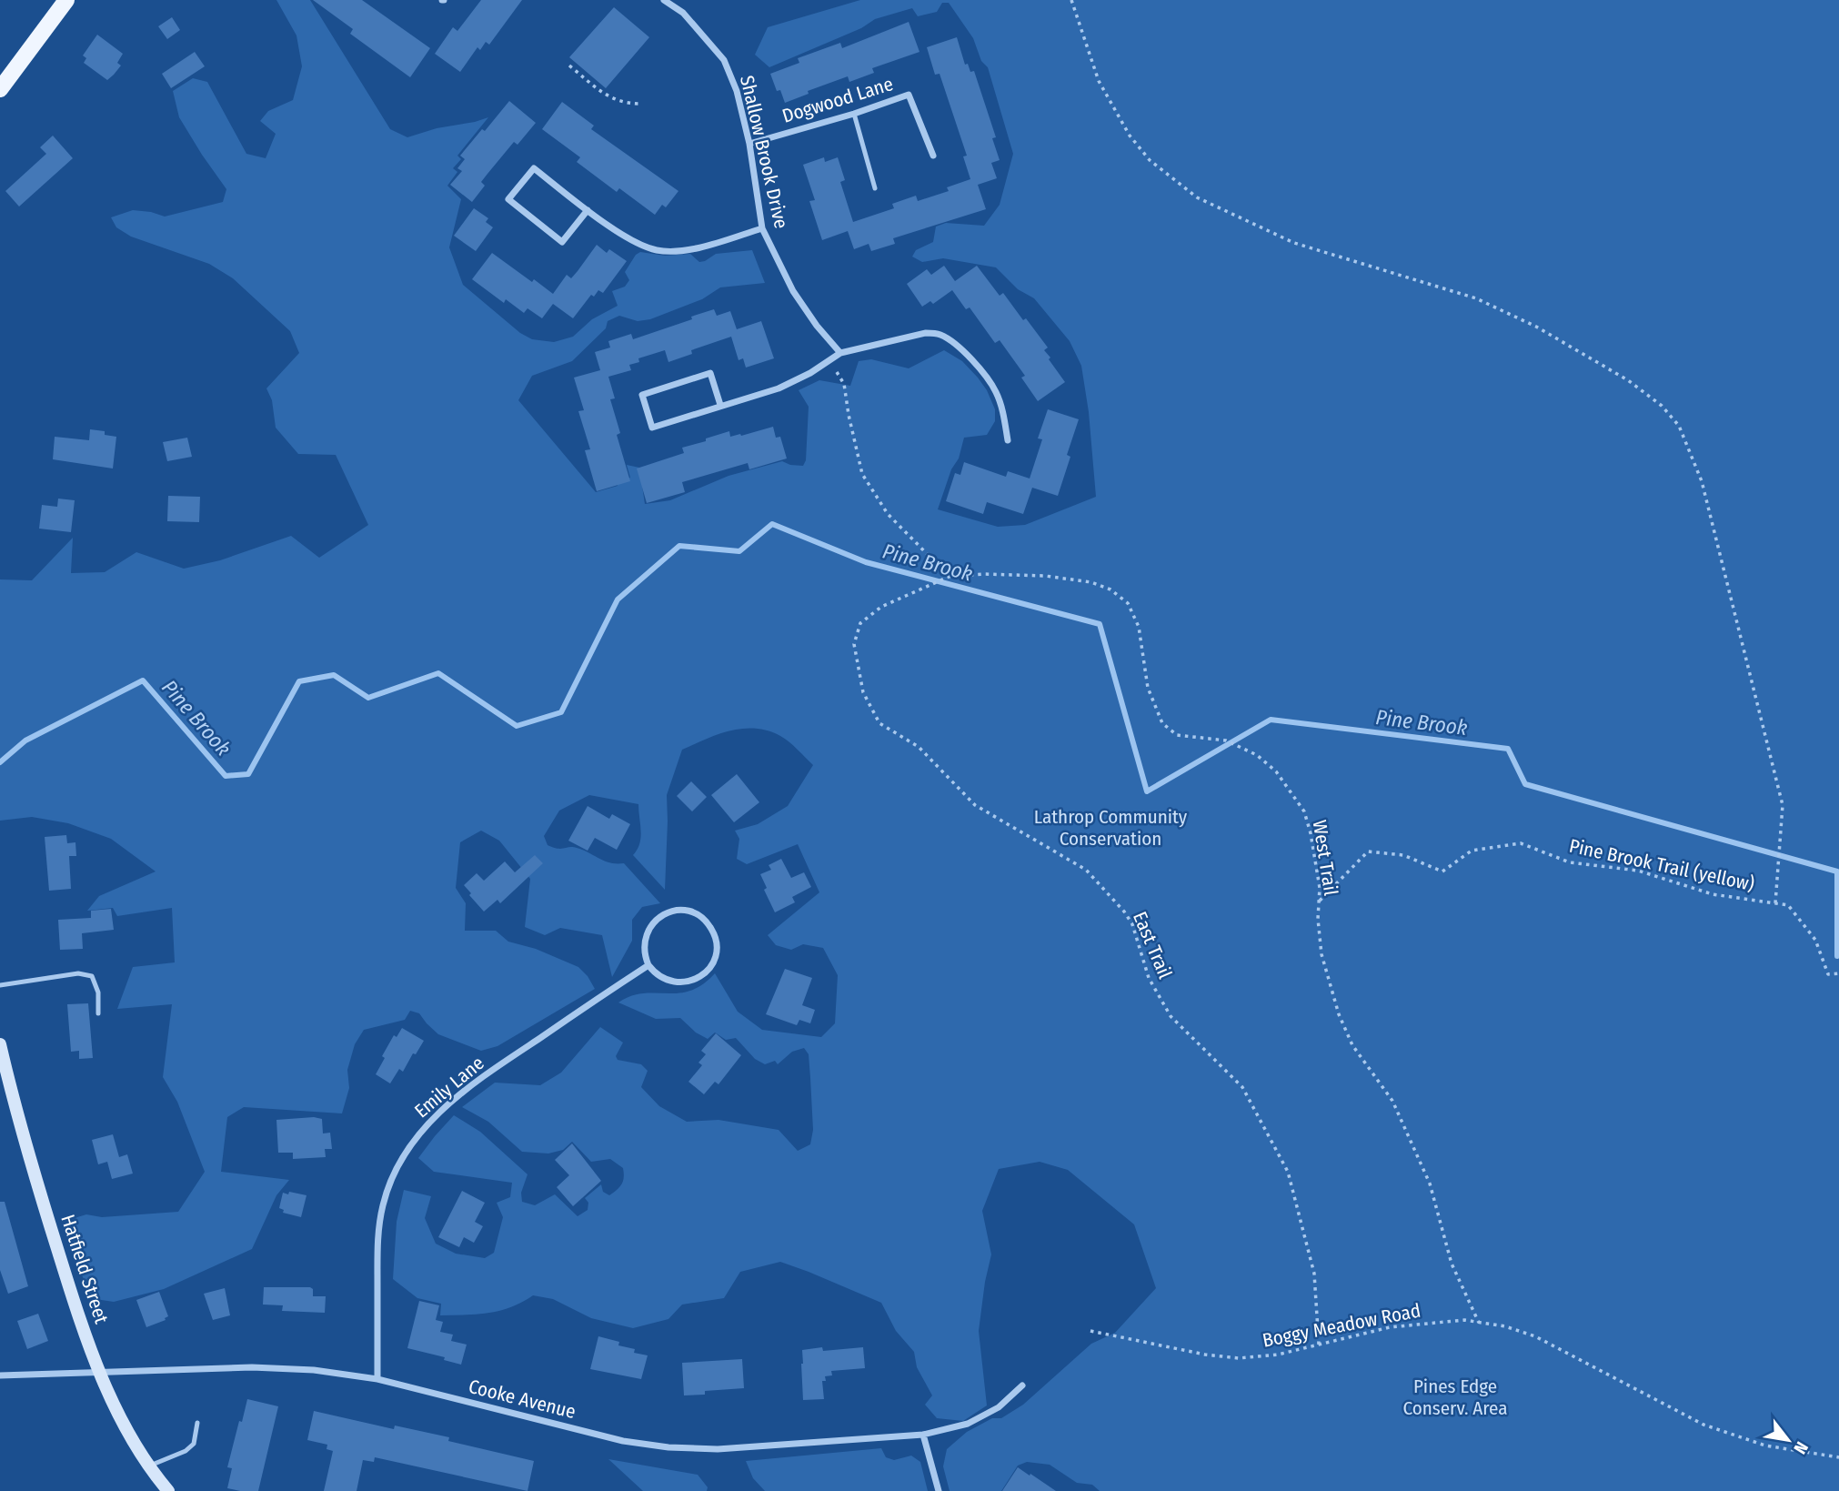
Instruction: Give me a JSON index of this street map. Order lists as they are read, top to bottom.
{
  "streets": {
    "street": [
      "Dogwood Lane",
      "Shallow Brook Drive",
      "Emily Lane",
      "Hatfield Street",
      "Cooke Avenue"
    ],
    "path": [
      "West Trail",
      "Pine Brook Trail (yellow)",
      "East Trail",
      "Boggy Meadow Road"
    ]
  },
  "crossings": [
    ["Dogwood Lane", "Shallow Brook Drive"],
    ["West Trail", "Pine Brook Trail (yellow)"],
    ["West Trail", "East Trail"],
    ["West Trail", "Boggy Meadow Road"],
    ["East Trail", "Boggy Meadow Road"],
    ["Emily Lane", "Cooke Avenue"],
    ["Hatfield Street", "Cooke Avenue"]
  ],
  "water": ["Pine Brook"],
  "parks": ["Lathrop Community Conservation", "Pines Edge Conserv. Area"],
  "north": "bottom right"
}
